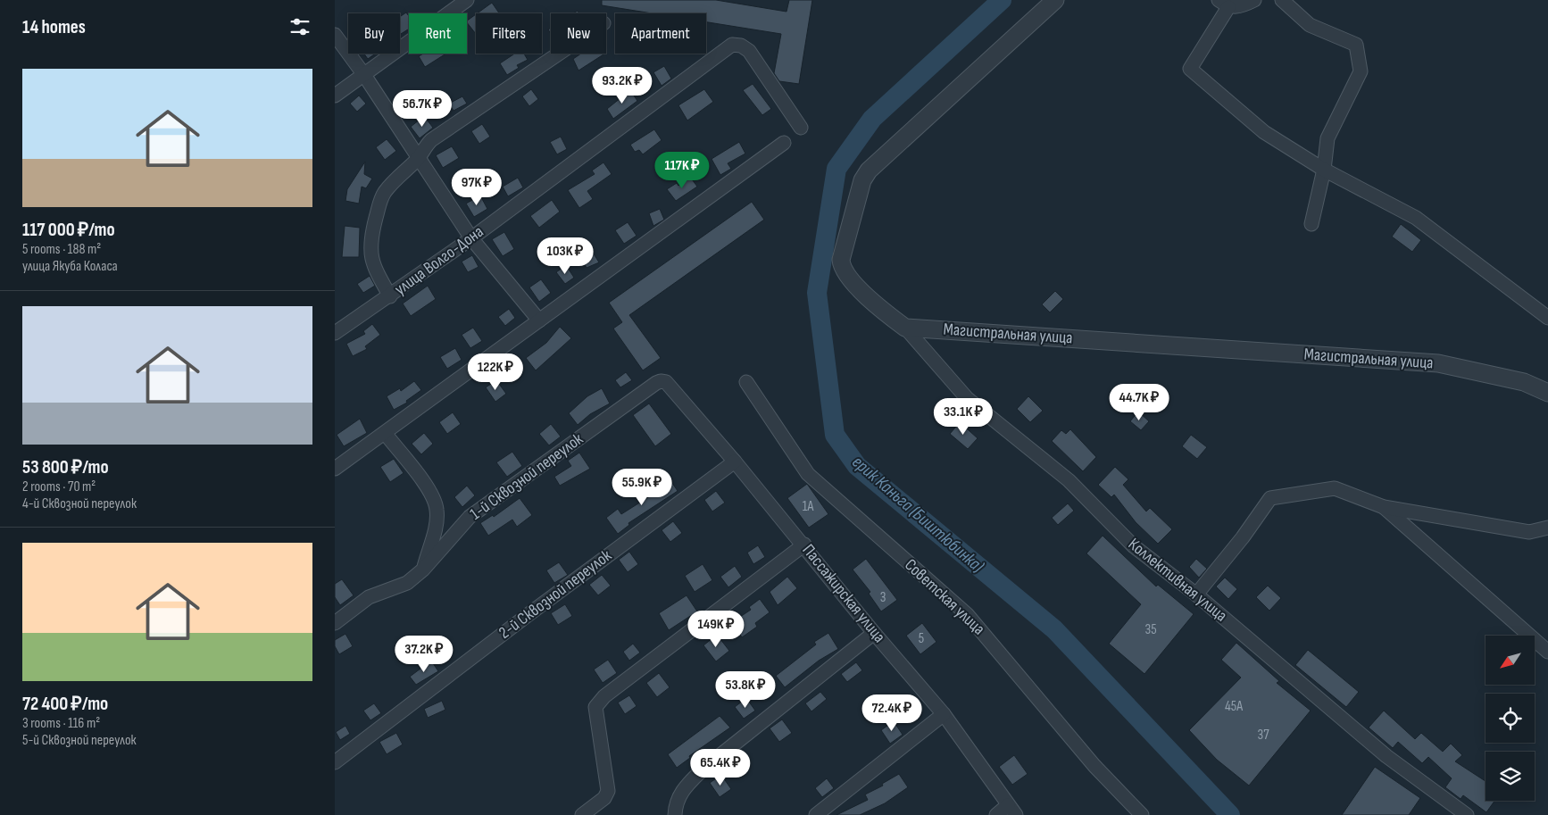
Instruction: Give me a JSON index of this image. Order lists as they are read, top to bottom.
{
  "streets": {
    "street": [
      "улица Волго-Дона",
      "Магистральная улица",
      "1-й Сквозной переулок",
      "Коллективная улица",
      "Пассажирская улица",
      "2-й Сквозной переулок",
      "Советская улица"
    ]
  },
  "crossings": [
    ["Магистральная улица", "Коллективная улица"],
    ["1-й Сквозной переулок", "Пассажирская улица"],
    ["Пассажирская улица", "2-й Сквозной переулок"]
  ],
  "water": ["ерик Каньга (Биштюбинка)"],
  "house_numbers": [
    "1А",
    "3",
    "35",
    "5",
    "45А",
    "37"
  ],
  "north": "bottom left",
  "page": {
    "heading": "14 homes",
    "chip": [
      "Buy",
      "Rent",
      "Filters",
      "New",
      "Apartment"
    ],
    "list": [
      {
        "name": "117 000 ₽/mo",
        "note": "5 rooms · 188 m² · улица Якуба Коласа"
      },
      {
        "name": "53 800 ₽/mo",
        "note": "2 rooms · 70 m² · 4-й Сквозной переулок"
      },
      {
        "name": "72 400 ₽/mo",
        "note": "3 rooms · 116 m² · 5-й Сквозной переулок"
      }
    ],
    "price": [
      "93.2K ₽",
      "56.7K ₽",
      "117K ₽",
      "97K ₽",
      "103K ₽",
      "122K ₽",
      "44.7K ₽",
      "33.1K ₽",
      "55.9K ₽",
      "149K ₽",
      "37.2K ₽",
      "53.8K ₽",
      "72.4K ₽",
      "65.4K ₽"
    ]
  }
}
